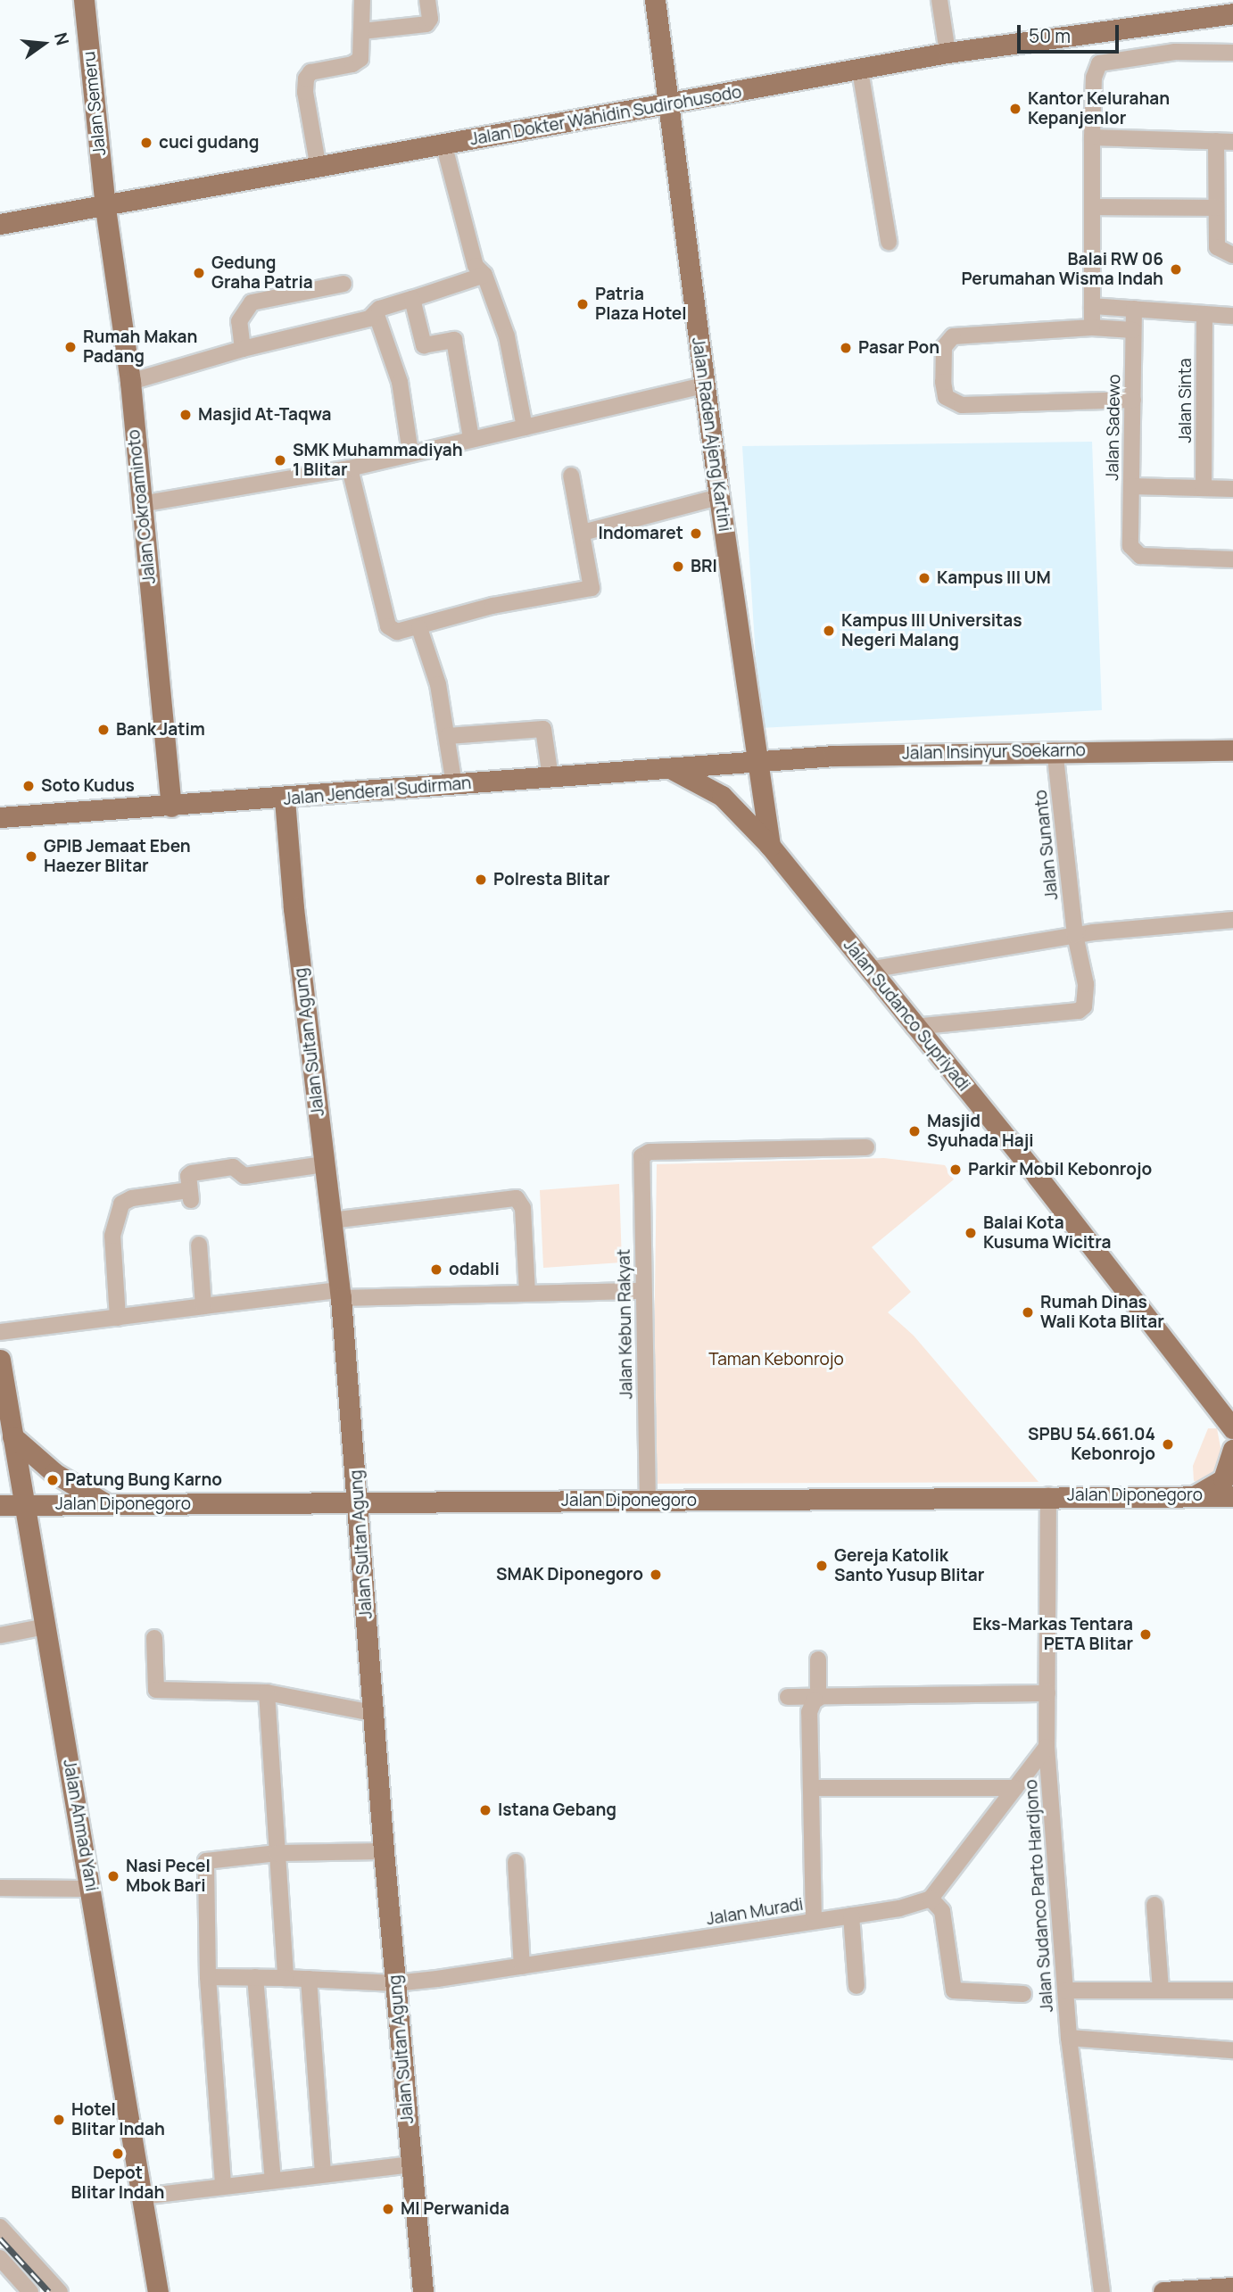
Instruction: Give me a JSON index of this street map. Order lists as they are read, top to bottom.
{
  "streets": {
    "main road": [
      "Jalan Semeru",
      "Jalan Dokter Wahidin Sudirohusodo",
      "Jalan Raden Ajeng Kartini",
      "Jalan Cokroaminoto",
      "Jalan Insinyur Soekarno",
      "Jalan Jenderal Sudirman",
      "Jalan Sudanco Supriyadi",
      "Jalan Sultan Agung",
      "Jalan Diponegoro",
      "Jalan Ahmad Yani"
    ],
    "street": [
      "Jalan Sinta",
      "Jalan Sadewo",
      "Jalan Sunanto",
      "Jalan Kebun Rakyat",
      "Jalan Sudanco Parto Hardjono",
      "Jalan Muradi"
    ]
  },
  "crossings": [
    ["Jalan Semeru", "Jalan Dokter Wahidin Sudirohusodo"],
    ["Jalan Semeru", "Jalan Cokroaminoto"],
    ["Jalan Dokter Wahidin Sudirohusodo", "Jalan Raden Ajeng Kartini"],
    ["Jalan Dokter Wahidin Sudirohusodo", "Jalan Cokroaminoto"],
    ["Jalan Raden Ajeng Kartini", "Jalan Insinyur Soekarno"],
    ["Jalan Raden Ajeng Kartini", "Jalan Jenderal Sudirman"],
    ["Jalan Raden Ajeng Kartini", "Jalan Sudanco Supriyadi"],
    ["Jalan Cokroaminoto", "Jalan Jenderal Sudirman"],
    ["Jalan Insinyur Soekarno", "Jalan Jenderal Sudirman"],
    ["Jalan Insinyur Soekarno", "Jalan Sunanto"],
    ["Jalan Insinyur Soekarno", "Jalan Sudanco Supriyadi"],
    ["Jalan Jenderal Sudirman", "Jalan Sudanco Supriyadi"],
    ["Jalan Jenderal Sudirman", "Jalan Sultan Agung"],
    ["Jalan Sunanto", "Jalan Sudanco Supriyadi"],
    ["Jalan Sultan Agung", "Jalan Diponegoro"],
    ["Jalan Sultan Agung", "Jalan Muradi"],
    ["Jalan Kebun Rakyat", "Jalan Diponegoro"],
    ["Jalan Diponegoro", "Jalan Ahmad Yani"],
    ["Jalan Diponegoro", "Jalan Sudanco Parto Hardjono"]
  ],
  "parks": ["Taman Kebonrojo"],
  "places": [
    "Kantor Kelurahan Kepanjenlor",
    "cuci gudang",
    "Balai RW 06 Perumahan Wisma Indah",
    "Gedung Graha Patria",
    "Patria Plaza Hotel",
    "Rumah Makan Padang",
    "Pasar Pon",
    "Masjid At-Taqwa",
    "SMK Muhammadiyah 1 Blitar",
    "Indomaret",
    "BRI",
    "Kampus III UM",
    "Kampus III Universitas Negeri Malang",
    "Bank Jatim",
    "Soto Kudus",
    "GPIB Jemaat Eben Haezer Blitar",
    "Polresta Blitar",
    "Masjid Syuhada Haji",
    "Parkir Mobil Kebonrojo",
    "Balai Kota Kusuma Wicitra",
    "odabli",
    "Rumah Dinas Wali Kota Blitar",
    "SPBU 54.661.04 Kebonrojo",
    "Patung Bung Karno",
    "Gereja Katolik Santo Yusup Blitar",
    "SMAK Diponegoro",
    "Eks-Markas Tentara PETA Blitar",
    "Istana Gebang",
    "Nasi Pecel Mbok Bari",
    "Hotel Blitar Indah",
    "Depot Blitar Indah",
    "MI Perwanida"
  ],
  "scale_bar": "50 m",
  "north": "right"
}
